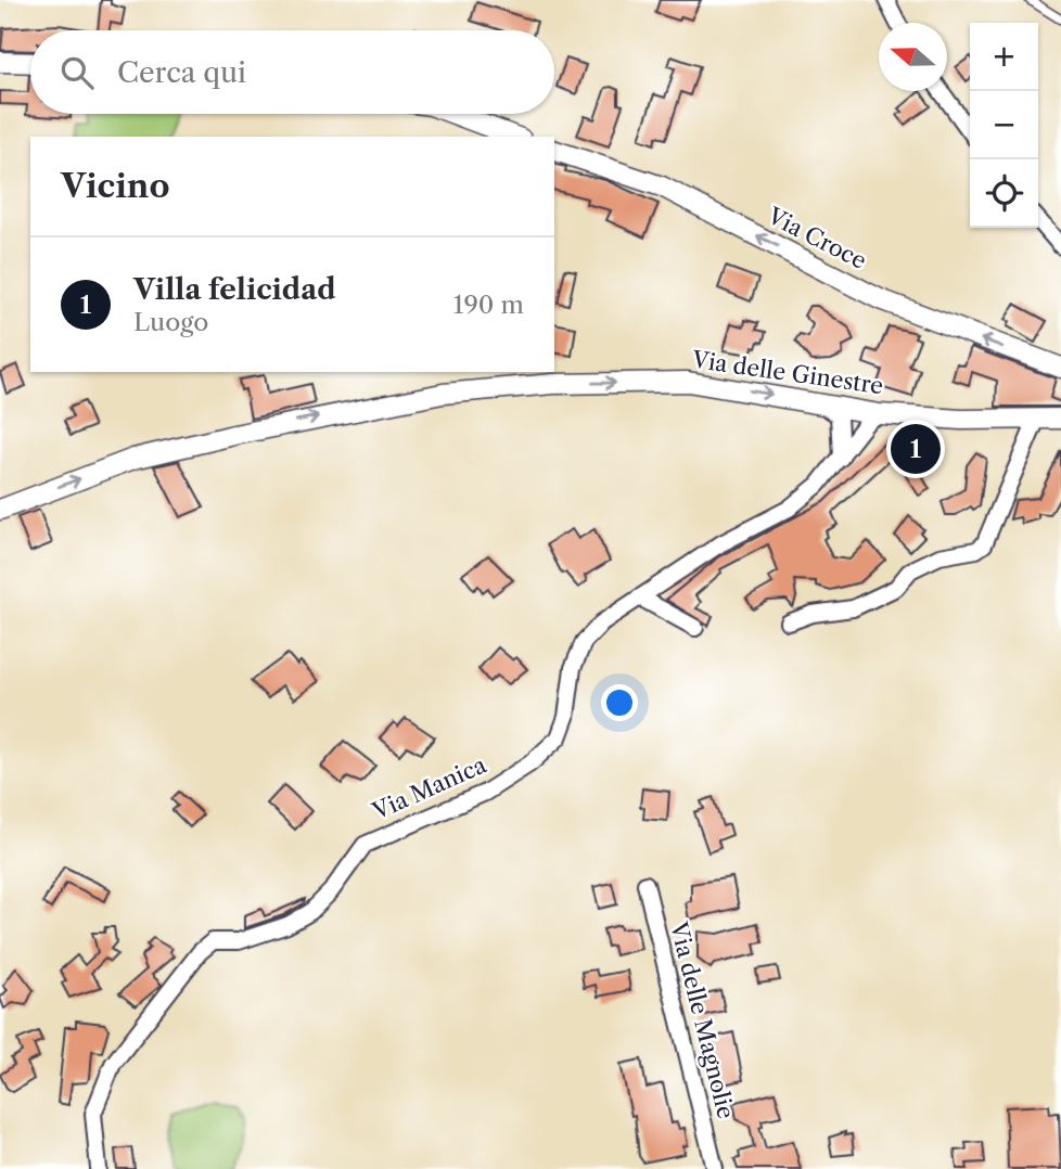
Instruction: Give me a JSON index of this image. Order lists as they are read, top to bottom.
{
  "streets": {
    "street": [
      "Via Croce",
      "Via delle Ginestre",
      "Via Manica",
      "Via delle Magnolie"
    ]
  },
  "crossings": [
    ["Via delle Ginestre", "Via Manica"]
  ],
  "one_way": ["Via Croce", "Via delle Ginestre"],
  "north": "left",
  "page": {
    "map_buttons": ["+", "−"],
    "search": "Cerca qui",
    "heading": "Vicino",
    "list": [
      {
        "mark": "1",
        "name": "Villa felicidad",
        "note": "Luogo",
        "value": "190 m"
      }
    ],
    "pins": "1"
  }
}
